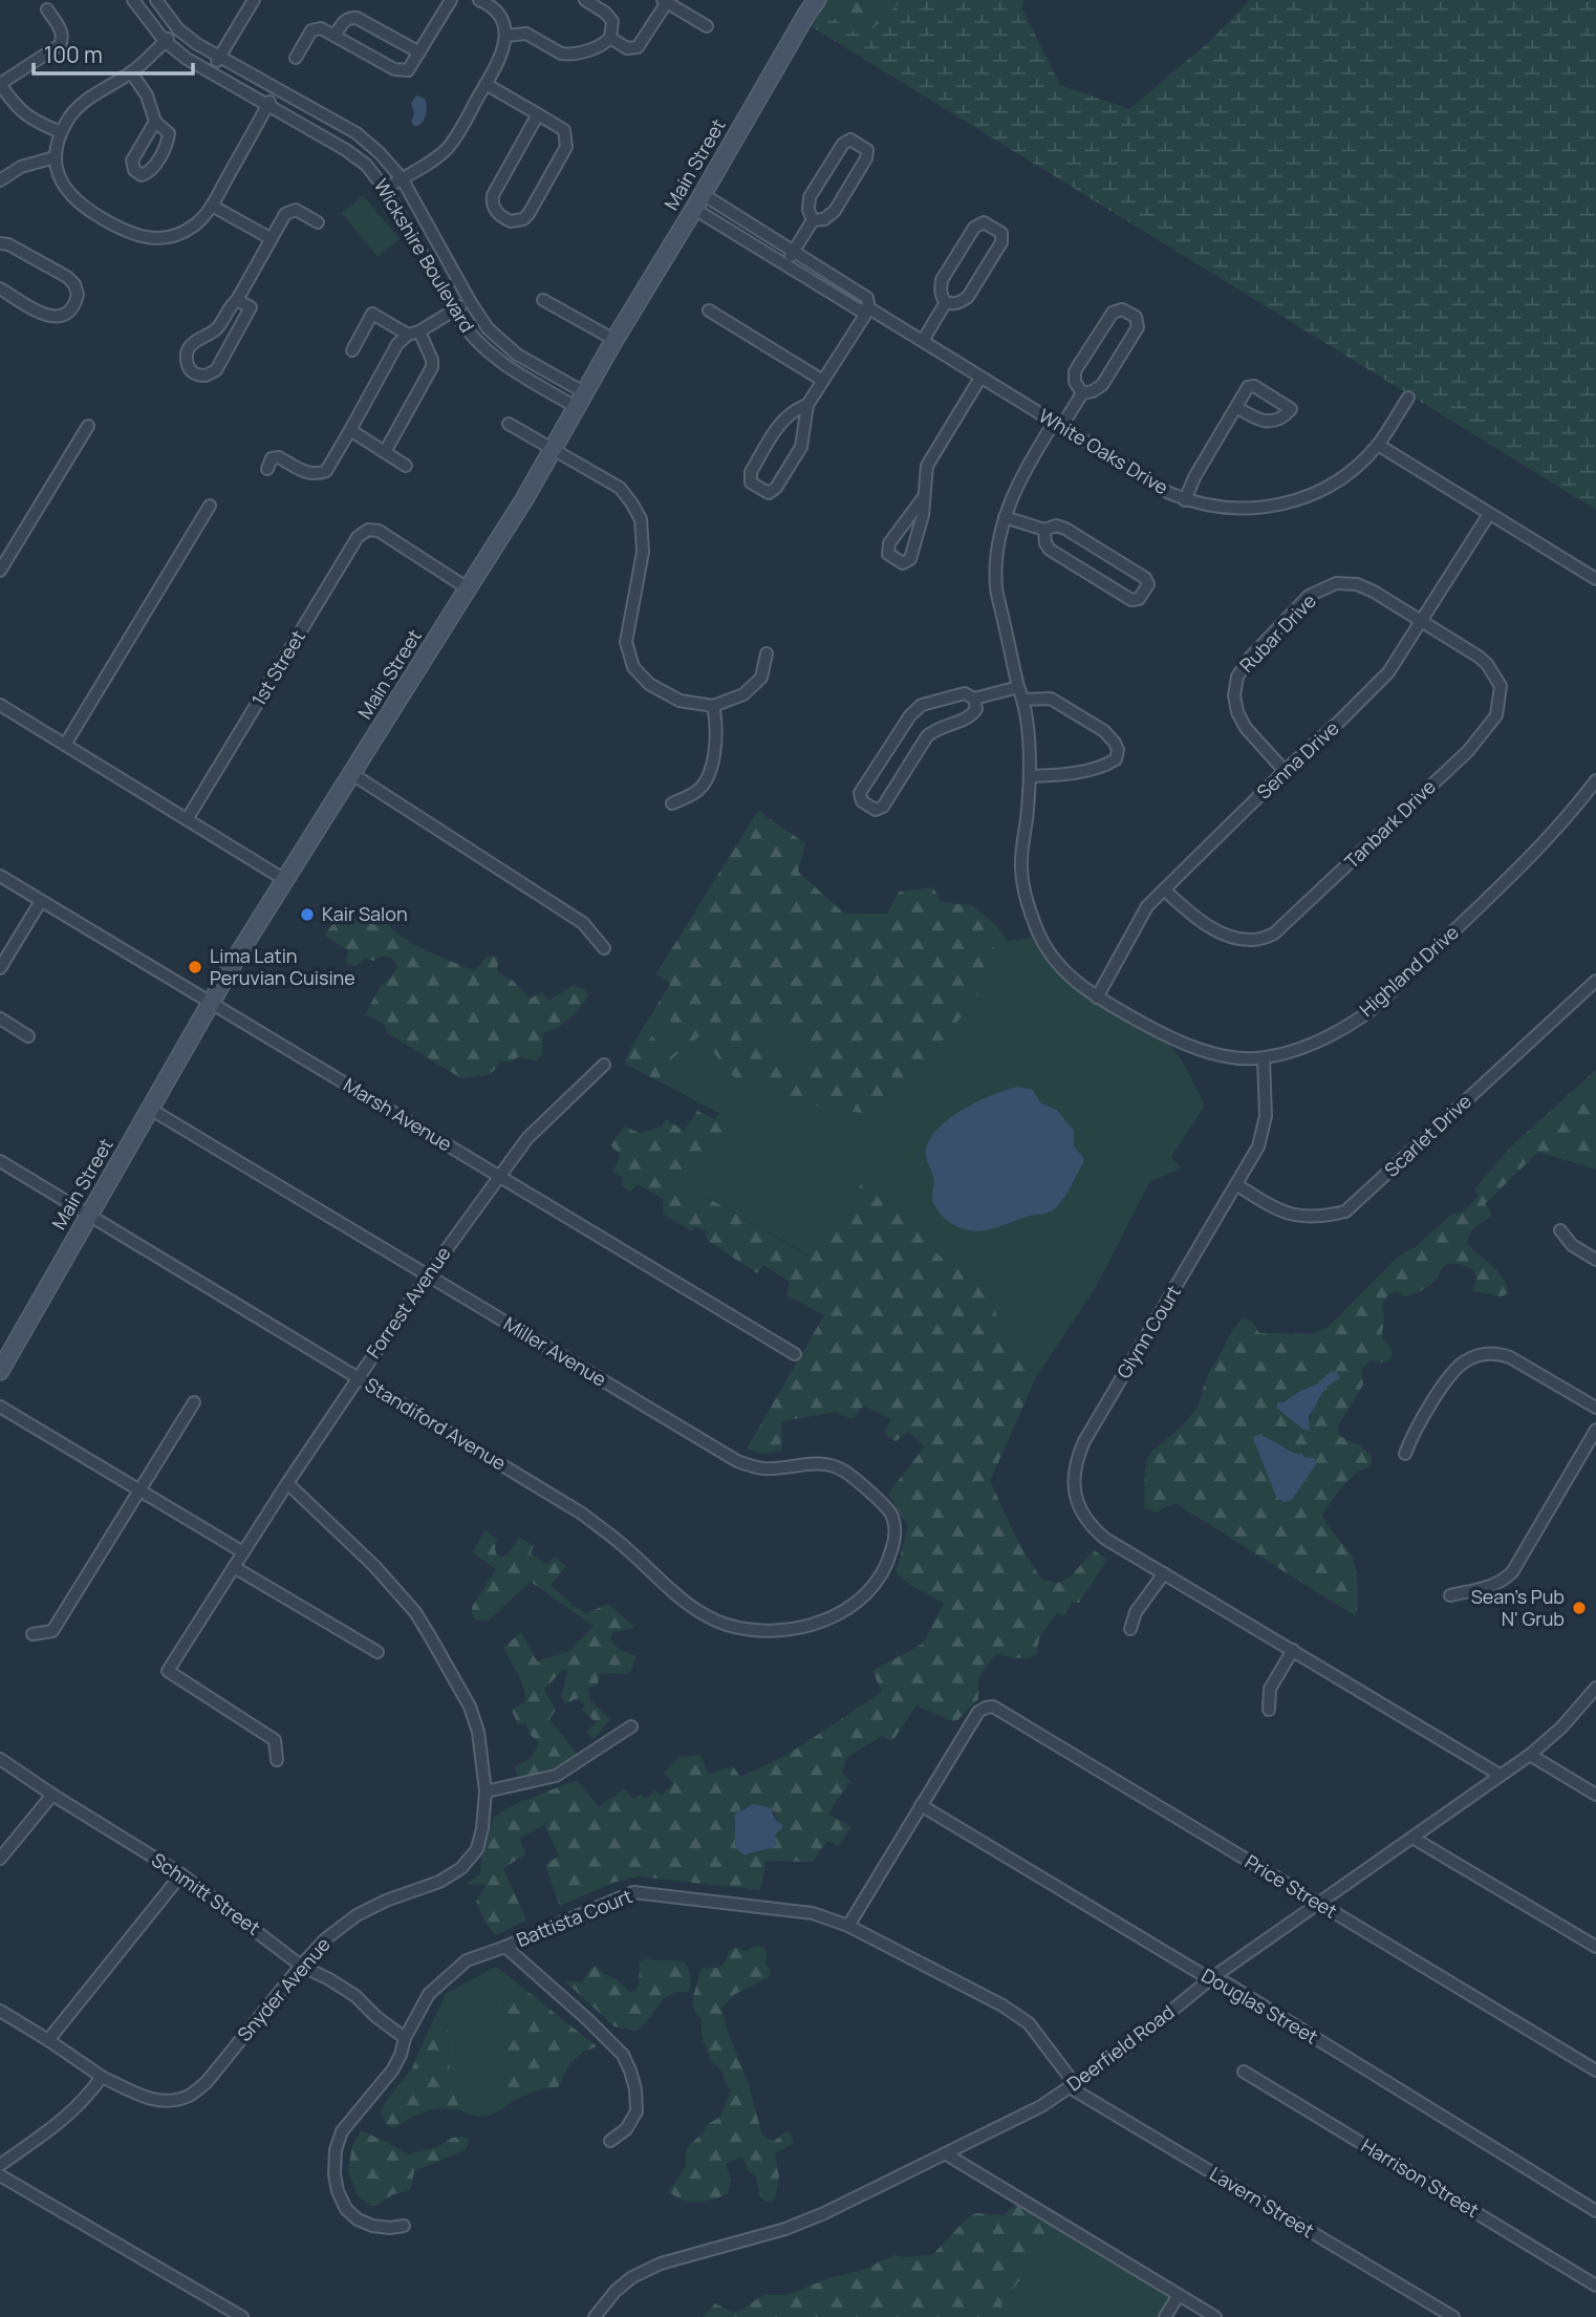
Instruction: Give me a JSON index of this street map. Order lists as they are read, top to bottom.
{
  "streets": {
    "main road": ["Main Street"],
    "street": [
      "Wickshire Boulevard",
      "White Oaks Drive",
      "Rubar Drive",
      "1st Street",
      "Senna Drive",
      "Tanbark Drive",
      "Highland Drive",
      "Marsh Avenue",
      "Scarlet Drive",
      "Forrest Avenue",
      "Glynn Court",
      "Miller Avenue",
      "Standiford Avenue",
      "Price Street",
      "Schmitt Street",
      "Battista Court",
      "Snyder Avenue",
      "Douglas Street",
      "Deerfield Road",
      "Harrison Street",
      "Lavern Street"
    ]
  },
  "crossings": [
    ["Main Street", "Wickshire Boulevard"],
    ["Main Street", "White Oaks Drive"],
    ["Main Street", "1st Street"],
    ["Main Street", "Marsh Avenue"],
    ["Main Street", "Miller Avenue"],
    ["Main Street", "Standiford Avenue"],
    ["White Oaks Drive", "Highland Drive"],
    ["Rubar Drive", "Senna Drive"],
    ["Rubar Drive", "Tanbark Drive"],
    ["Senna Drive", "Tanbark Drive"],
    ["Senna Drive", "Highland Drive"],
    ["Highland Drive", "Glynn Court"],
    ["Marsh Avenue", "Forrest Avenue"],
    ["Scarlet Drive", "Glynn Court"],
    ["Forrest Avenue", "Miller Avenue"],
    ["Forrest Avenue", "Standiford Avenue"],
    ["Forrest Avenue", "Snyder Avenue"],
    ["Glynn Court", "Deerfield Road"],
    ["Miller Avenue", "Standiford Avenue"],
    ["Price Street", "Douglas Street"],
    ["Price Street", "Deerfield Road"],
    ["Schmitt Street", "Battista Court"],
    ["Schmitt Street", "Snyder Avenue"],
    ["Battista Court", "Deerfield Road"],
    ["Battista Court", "Lavern Street"],
    ["Douglas Street", "Deerfield Road"],
    ["Deerfield Road", "Lavern Street"]
  ],
  "places": ["Kair Salon", "Lima Latin Peruvian Cuisine", "Sean's Pub N' Grub"],
  "scale_bar": "100 m"
}
